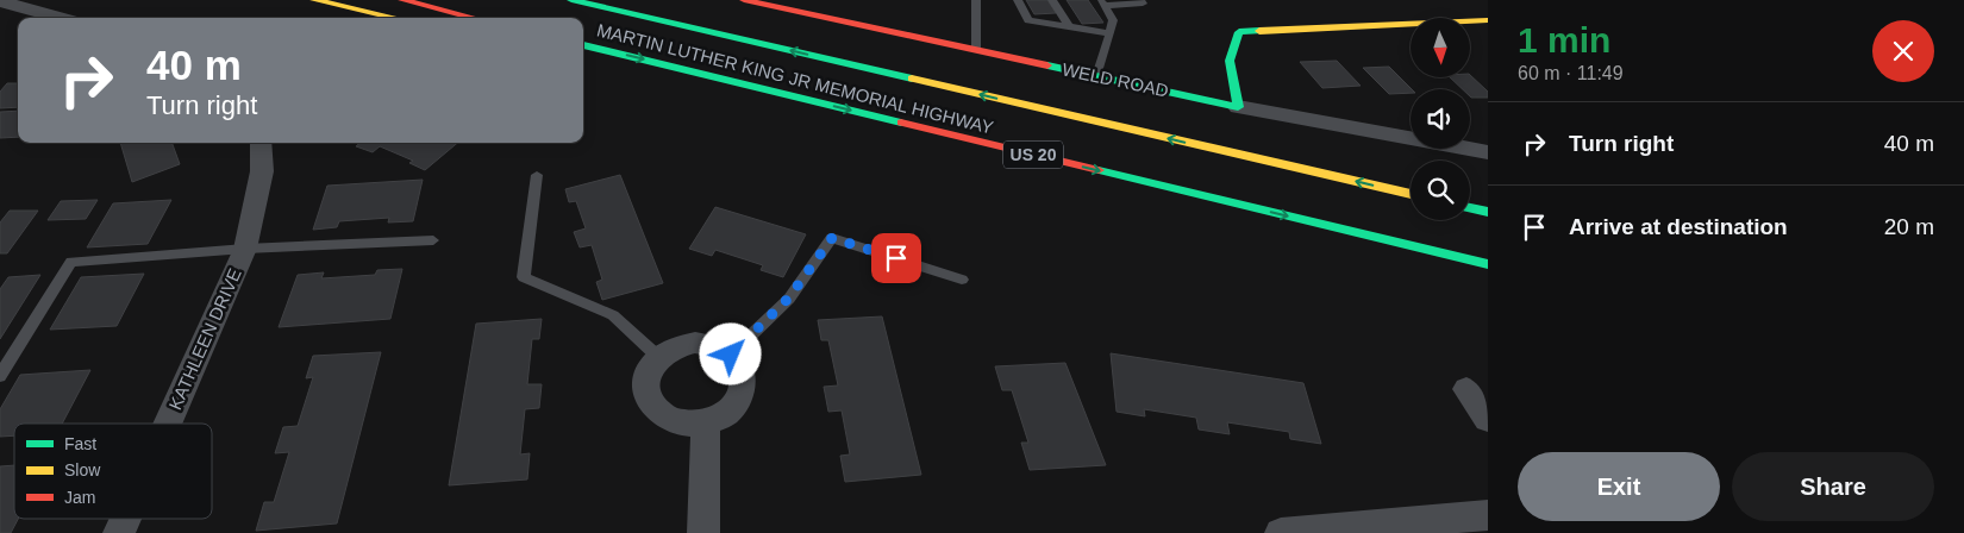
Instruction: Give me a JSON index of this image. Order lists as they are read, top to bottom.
{
  "streets": {
    "main road": ["MARTIN LUTHER KING JR MEMORIAL HIGHWAY", "WELD ROAD", "US 20"],
    "street": ["KATHLEEN DRIVE"]
  },
  "legend": ["Fast", "Slow", "Jam"],
  "north": "bottom",
  "page": {
    "heading": ["1 min", "60 m · 11:49"],
    "turn": ["40 m", "Turn right"],
    "list": [
      {
        "name": "Turn right",
        "value": "40 m"
      },
      {
        "name": "Arrive at destination",
        "value": "20 m"
      }
    ],
    "buttons": ["Exit", "Share"]
  }
}
